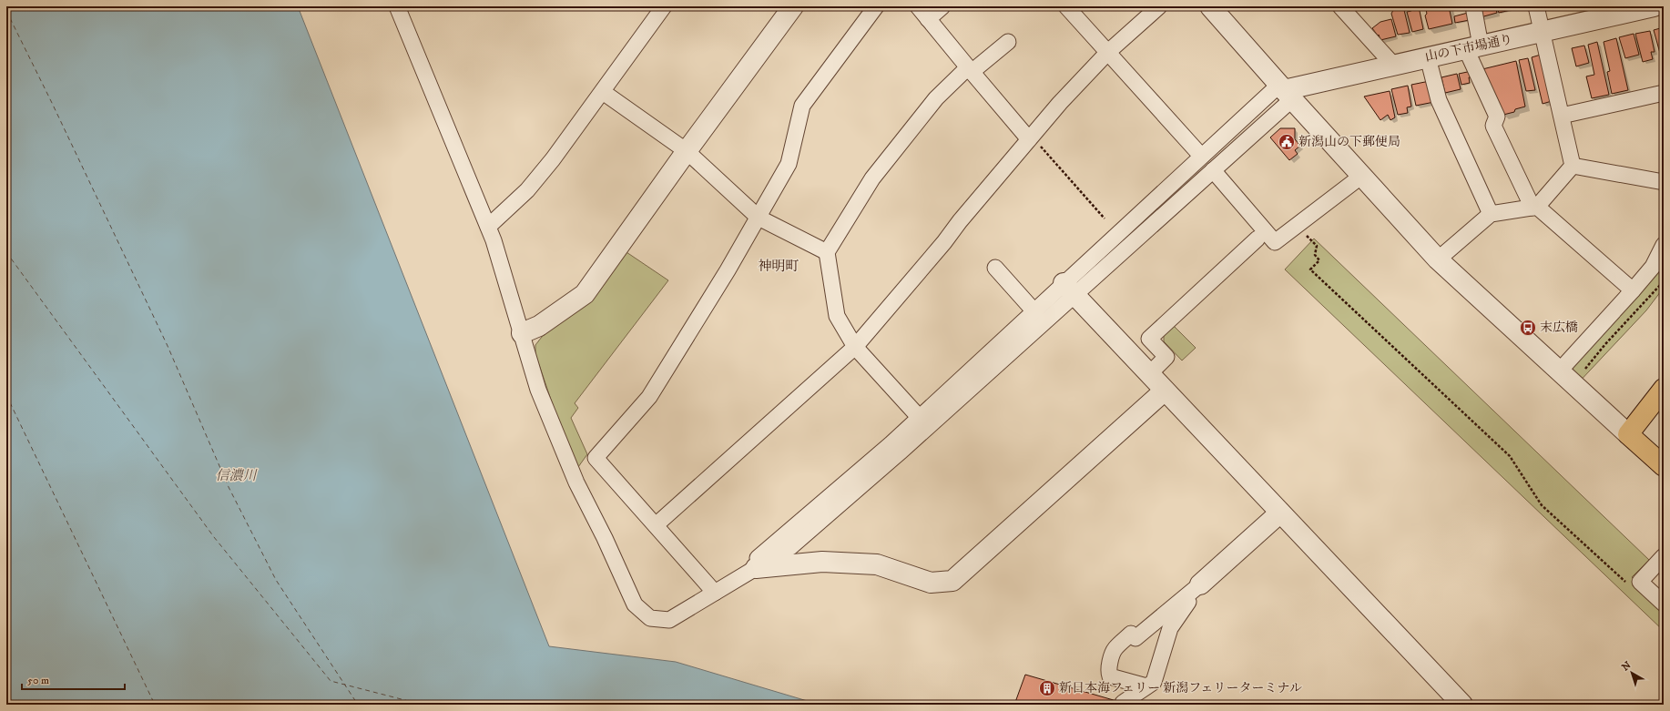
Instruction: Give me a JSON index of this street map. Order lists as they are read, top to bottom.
{
  "streets": {
    "street": ["山の下市場通り"]
  },
  "districts": ["神明町"],
  "water": ["信濃川"],
  "places": {
    "public building": ["新潟山の下郵便局"],
    "bus stop": ["末広橋"],
    "building": ["新日本海フェリー 新潟フェリーターミナル"]
  },
  "scale_bar": "50 m",
  "north": "top left"
}
